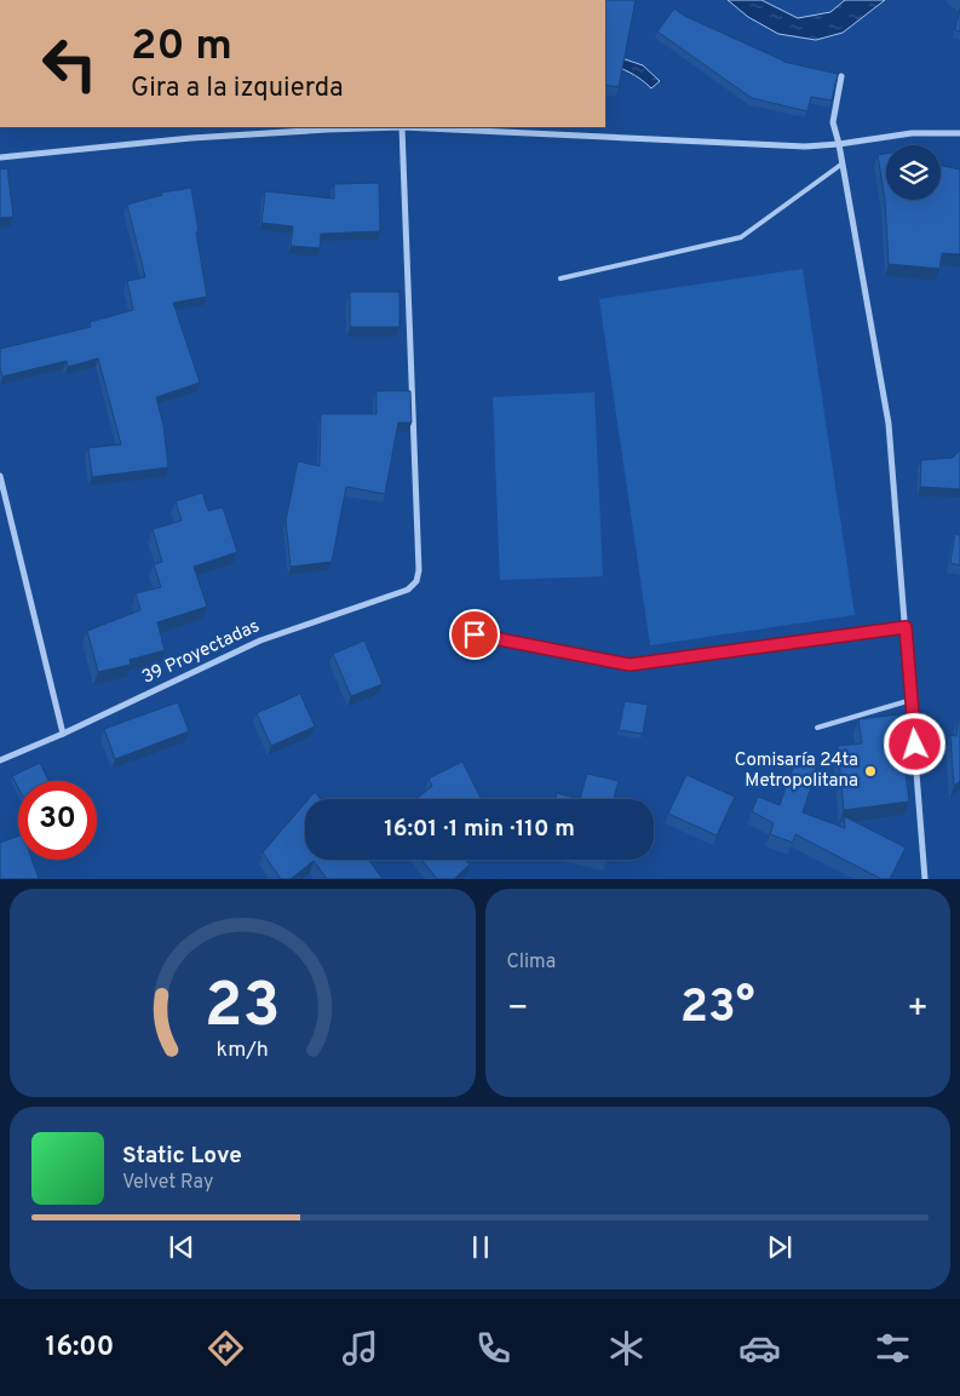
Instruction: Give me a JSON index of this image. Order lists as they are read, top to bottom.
{
  "streets": {
    "street": ["39 Proyectadas"]
  },
  "places": ["Comisaría 24ta Metropolitana"],
  "page": {
    "turn": ["20 m", "Gira a la izquierda"],
    "limit": "30",
    "trip": "16:01 · 1 min · 110 m",
    "tile": "Clima",
    "heat": ["−", "23°", "+"],
    "song": ["Static Love", "Velvet Ray"],
    "tabs": "16:00",
    "gauge": ["23", "km/h"]
  }
}
